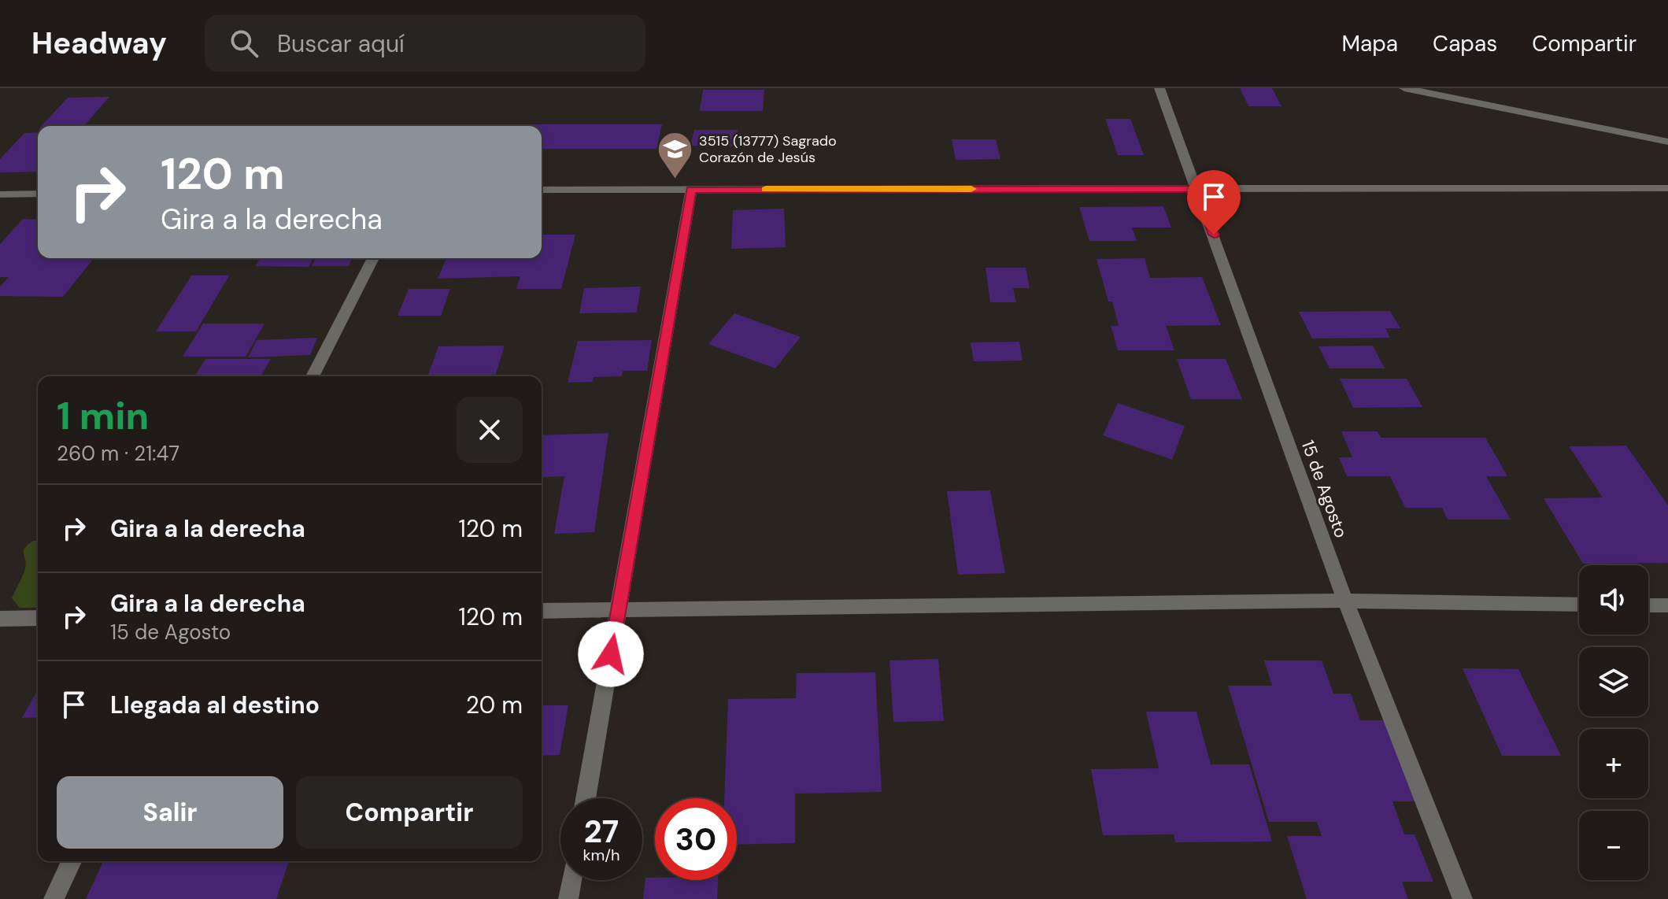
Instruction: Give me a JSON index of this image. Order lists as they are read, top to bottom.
{
  "streets": {
    "street": ["15 de Agosto"]
  },
  "places": {
    "school or university": ["3515 (13777) Sagrado Corazón de Jesús"]
  },
  "page": {
    "header": "Headway",
    "search": "Buscar aquí",
    "nav": ["Mapa", "Capas", "Compartir"],
    "turn": ["120 m", "Gira a la derecha"],
    "heading": ["1 min", "260 m · 21:47"],
    "list": [
      {
        "name": "Gira a la derecha",
        "value": "120 m"
      },
      {
        "name": "Gira a la derecha",
        "note": "15 de Agosto",
        "value": "120 m"
      },
      {
        "name": "Llegada al destino",
        "value": "20 m"
      }
    ],
    "map_buttons": ["+", "−"],
    "buttons": ["Salir", "Compartir"],
    "speed": "27 km/h",
    "limit": "30"
  }
}
